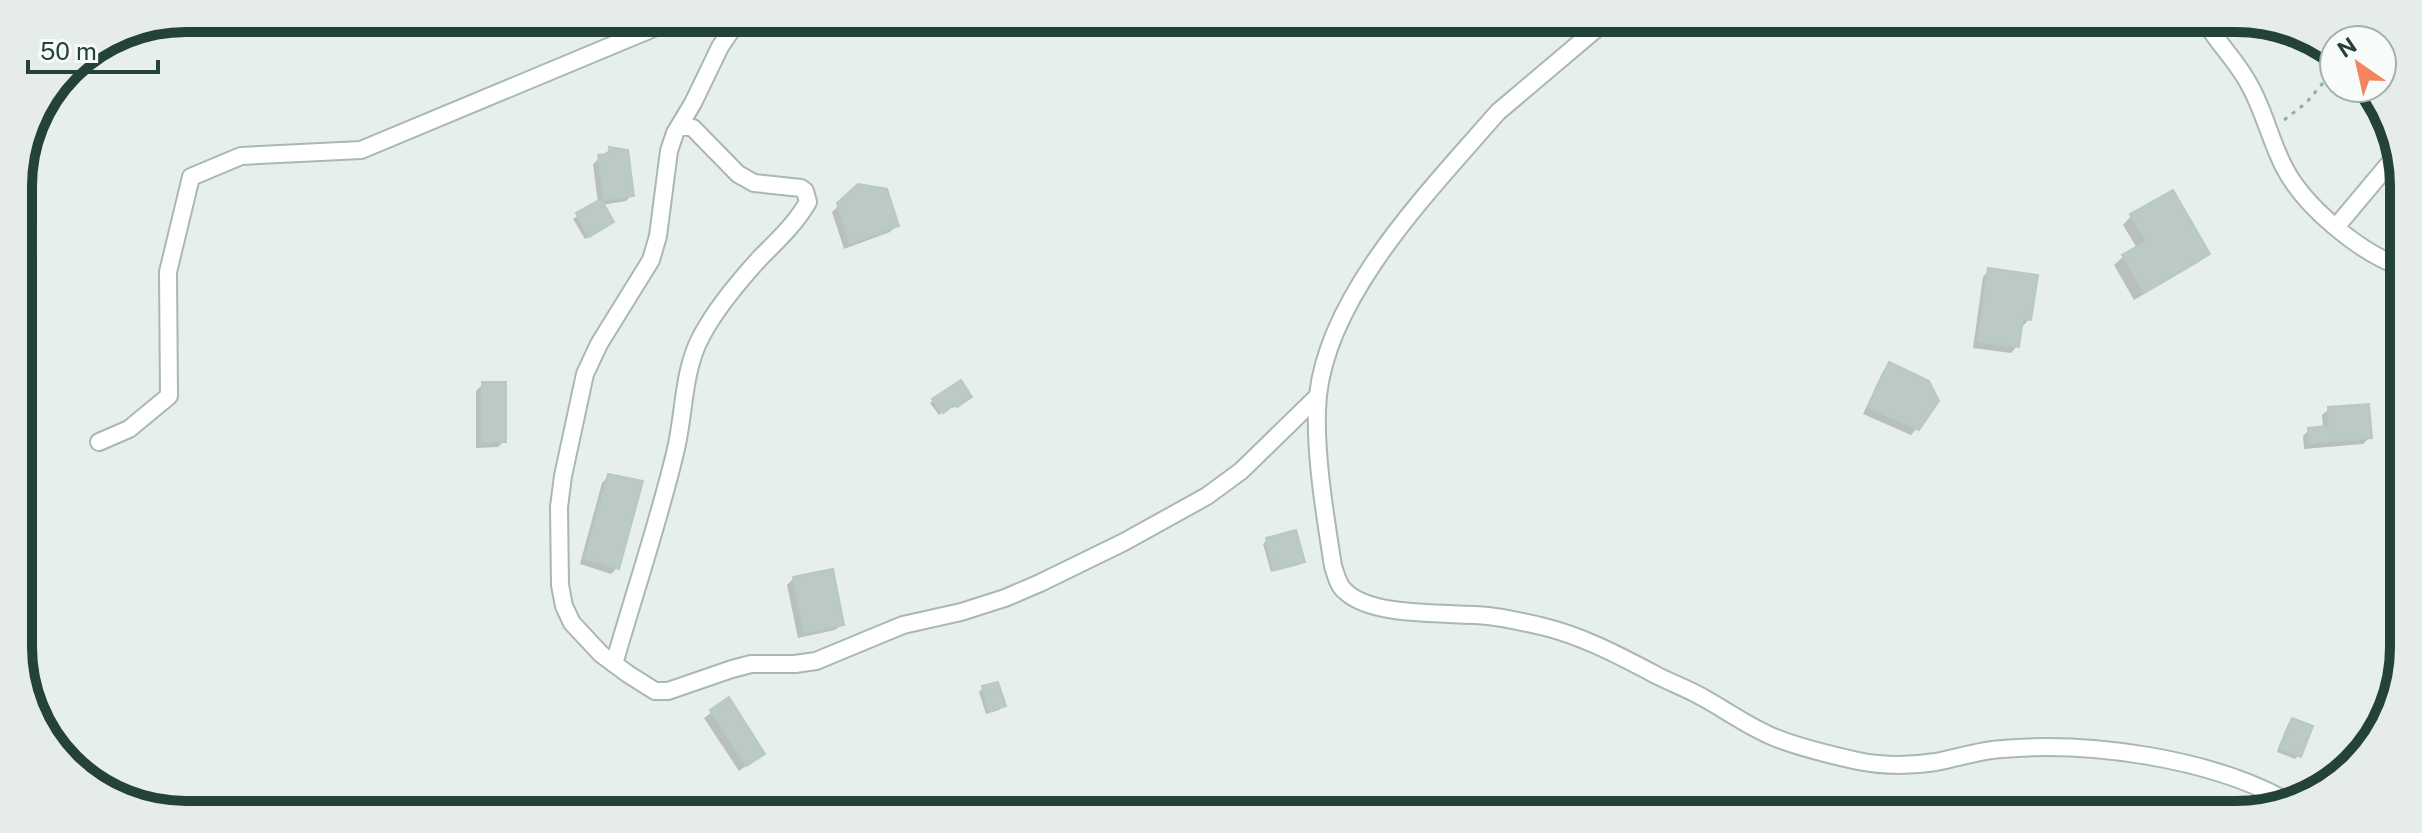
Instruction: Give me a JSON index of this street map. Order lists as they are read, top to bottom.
{
  "scale_bar": "50 m",
  "north": "top left"
}
